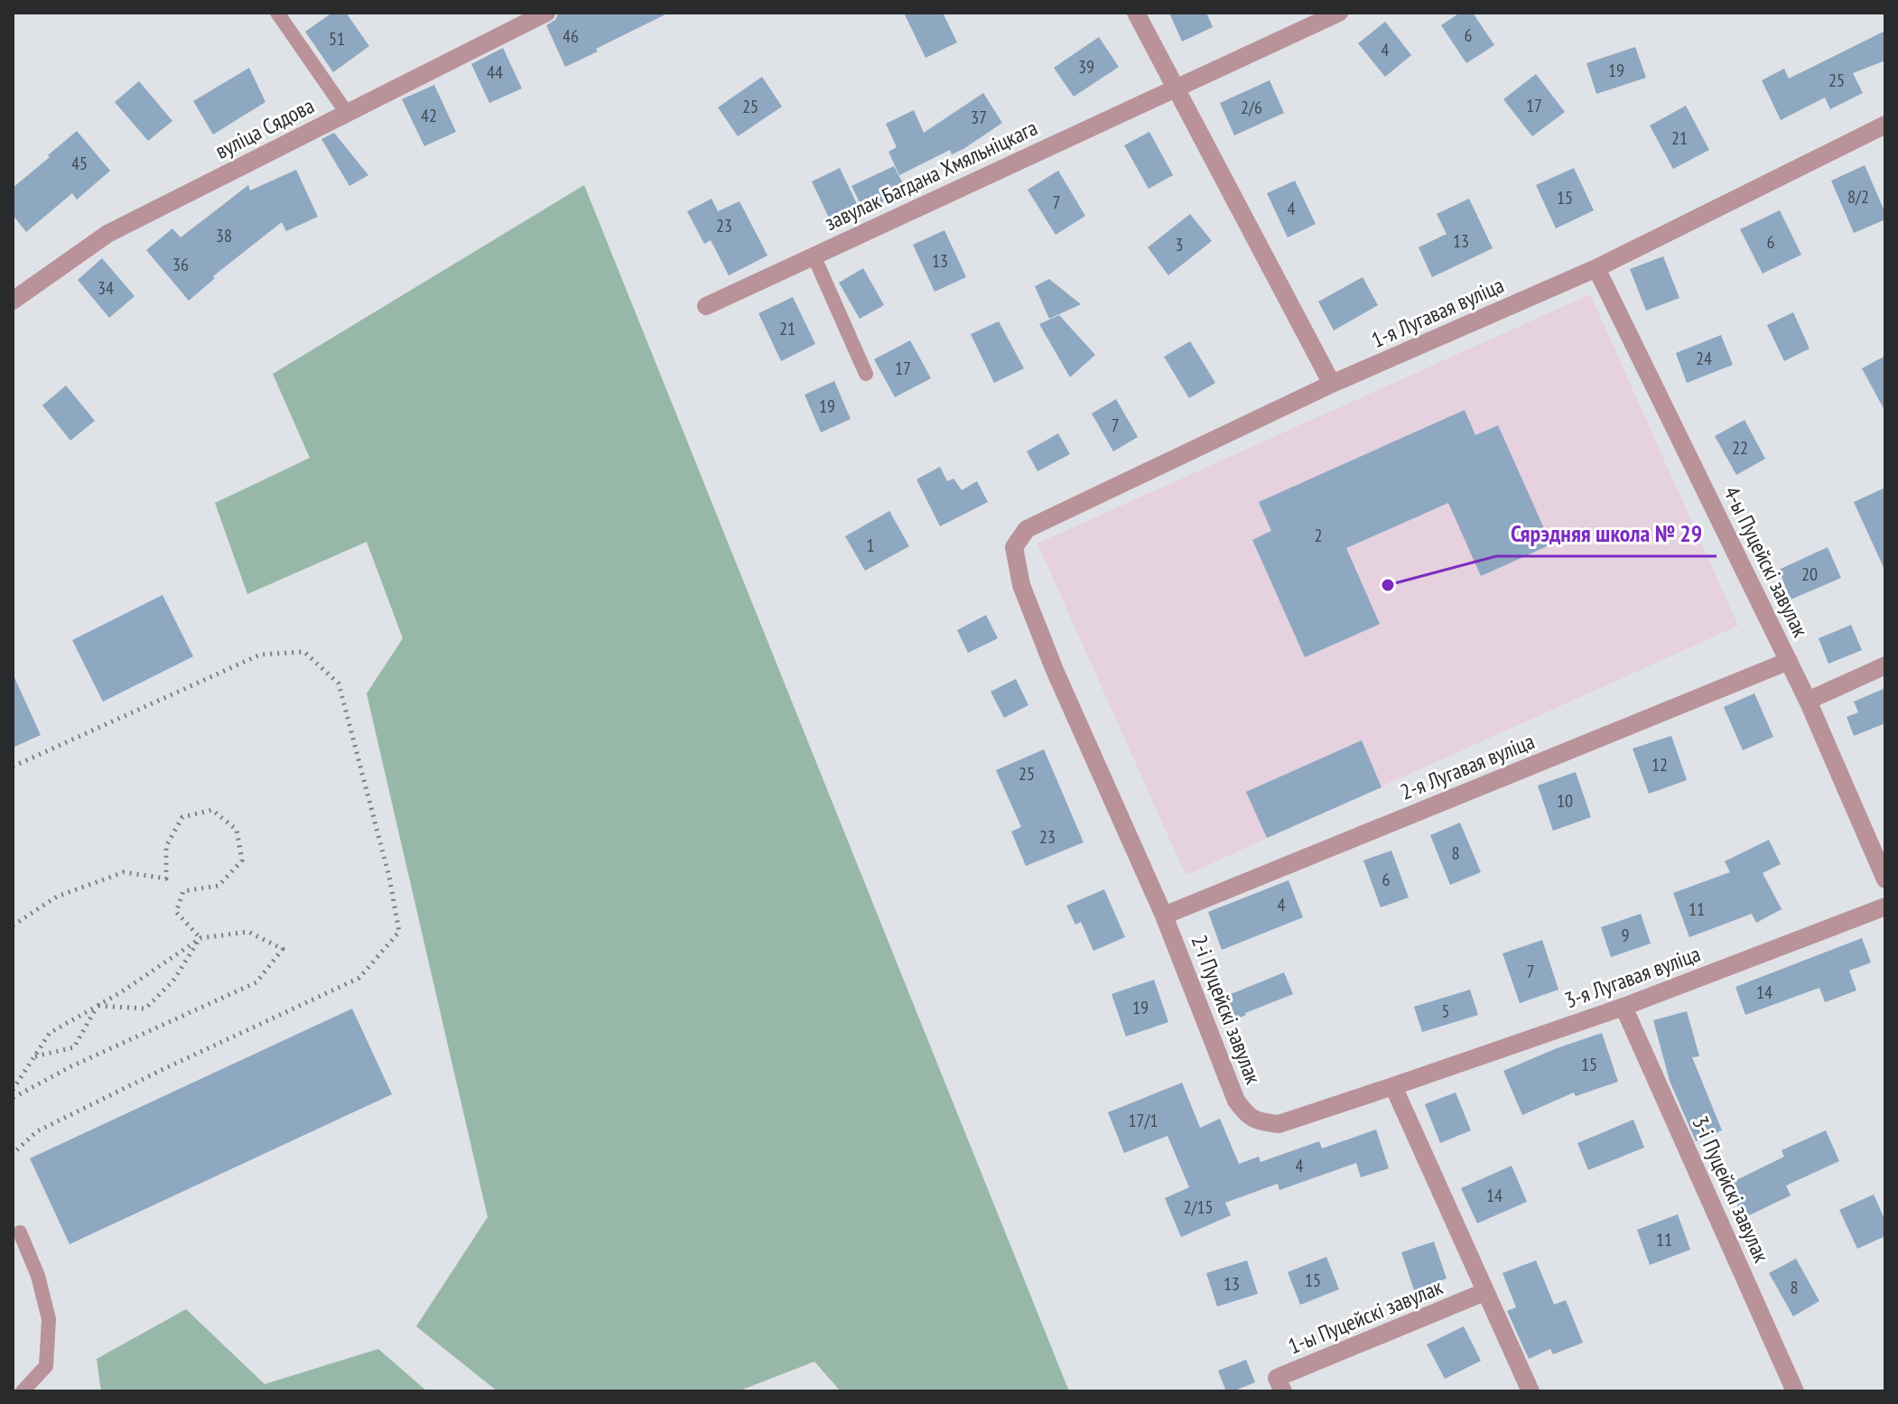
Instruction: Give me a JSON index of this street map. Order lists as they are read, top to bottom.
{
  "streets": {
    "street": [
      "вуліца Сядова",
      "завулак Багдана Хмяльніцкага",
      "1-я Лугавая вуліца",
      "4-ы Пуцейскі завулак",
      "2-я Лугавая вуліца",
      "3-я Лугавая вуліца",
      "2-і Пуцейскі завулак",
      "3-і Пуцейскі завулак",
      "1-ы Пуцейскі завулак"
    ]
  },
  "crossings": [
    ["1-я Лугавая вуліца", "4-ы Пуцейскі завулак"],
    ["1-я Лугавая вуліца", "2-і Пуцейскі завулак"],
    ["4-ы Пуцейскі завулак", "2-я Лугавая вуліца"],
    ["2-я Лугавая вуліца", "2-і Пуцейскі завулак"],
    ["3-я Лугавая вуліца", "2-і Пуцейскі завулак"],
    ["3-я Лугавая вуліца", "3-і Пуцейскі завулак"]
  ],
  "places": ["Сярэдняя школа № 29"],
  "house_numbers": [
    "6",
    "46",
    "51",
    "4",
    "39",
    "19",
    "44",
    "25",
    "17",
    "25",
    "2/6",
    "42",
    "37",
    "21",
    "45",
    "8/2",
    "15",
    "7",
    "4",
    "23",
    "38",
    "13",
    "6",
    "3",
    "13",
    "36",
    "34",
    "21",
    "24",
    "17",
    "19",
    "7",
    "22",
    "2",
    "1",
    "20",
    "12",
    "25",
    "10",
    "23",
    "8",
    "6",
    "4",
    "11",
    "9",
    "7",
    "14",
    "19",
    "5",
    "15",
    "17/1",
    "4",
    "14",
    "2/15",
    "11",
    "15",
    "13",
    "8"
  ]
}
